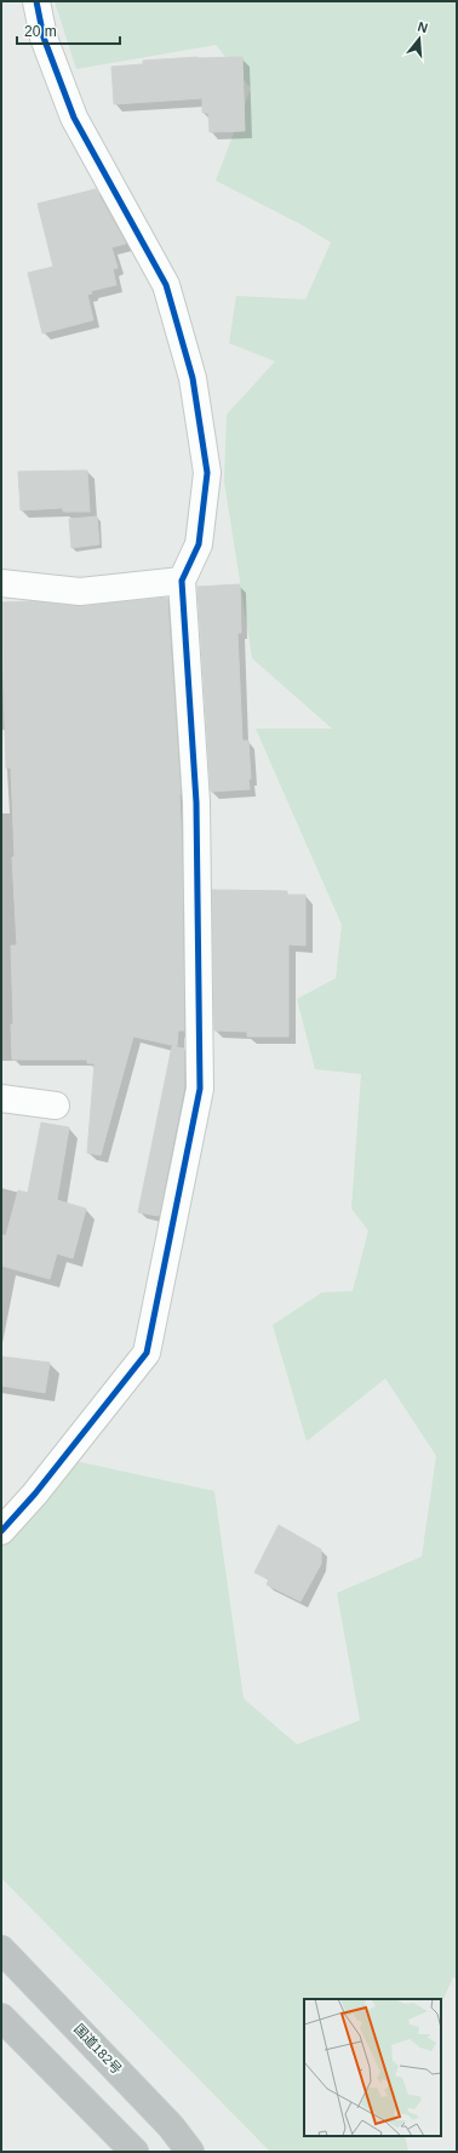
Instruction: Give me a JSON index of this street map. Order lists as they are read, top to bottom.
{
  "streets": {
    "highway": ["国道182号"]
  },
  "scale_bar": "20 m",
  "north": "top"
}
